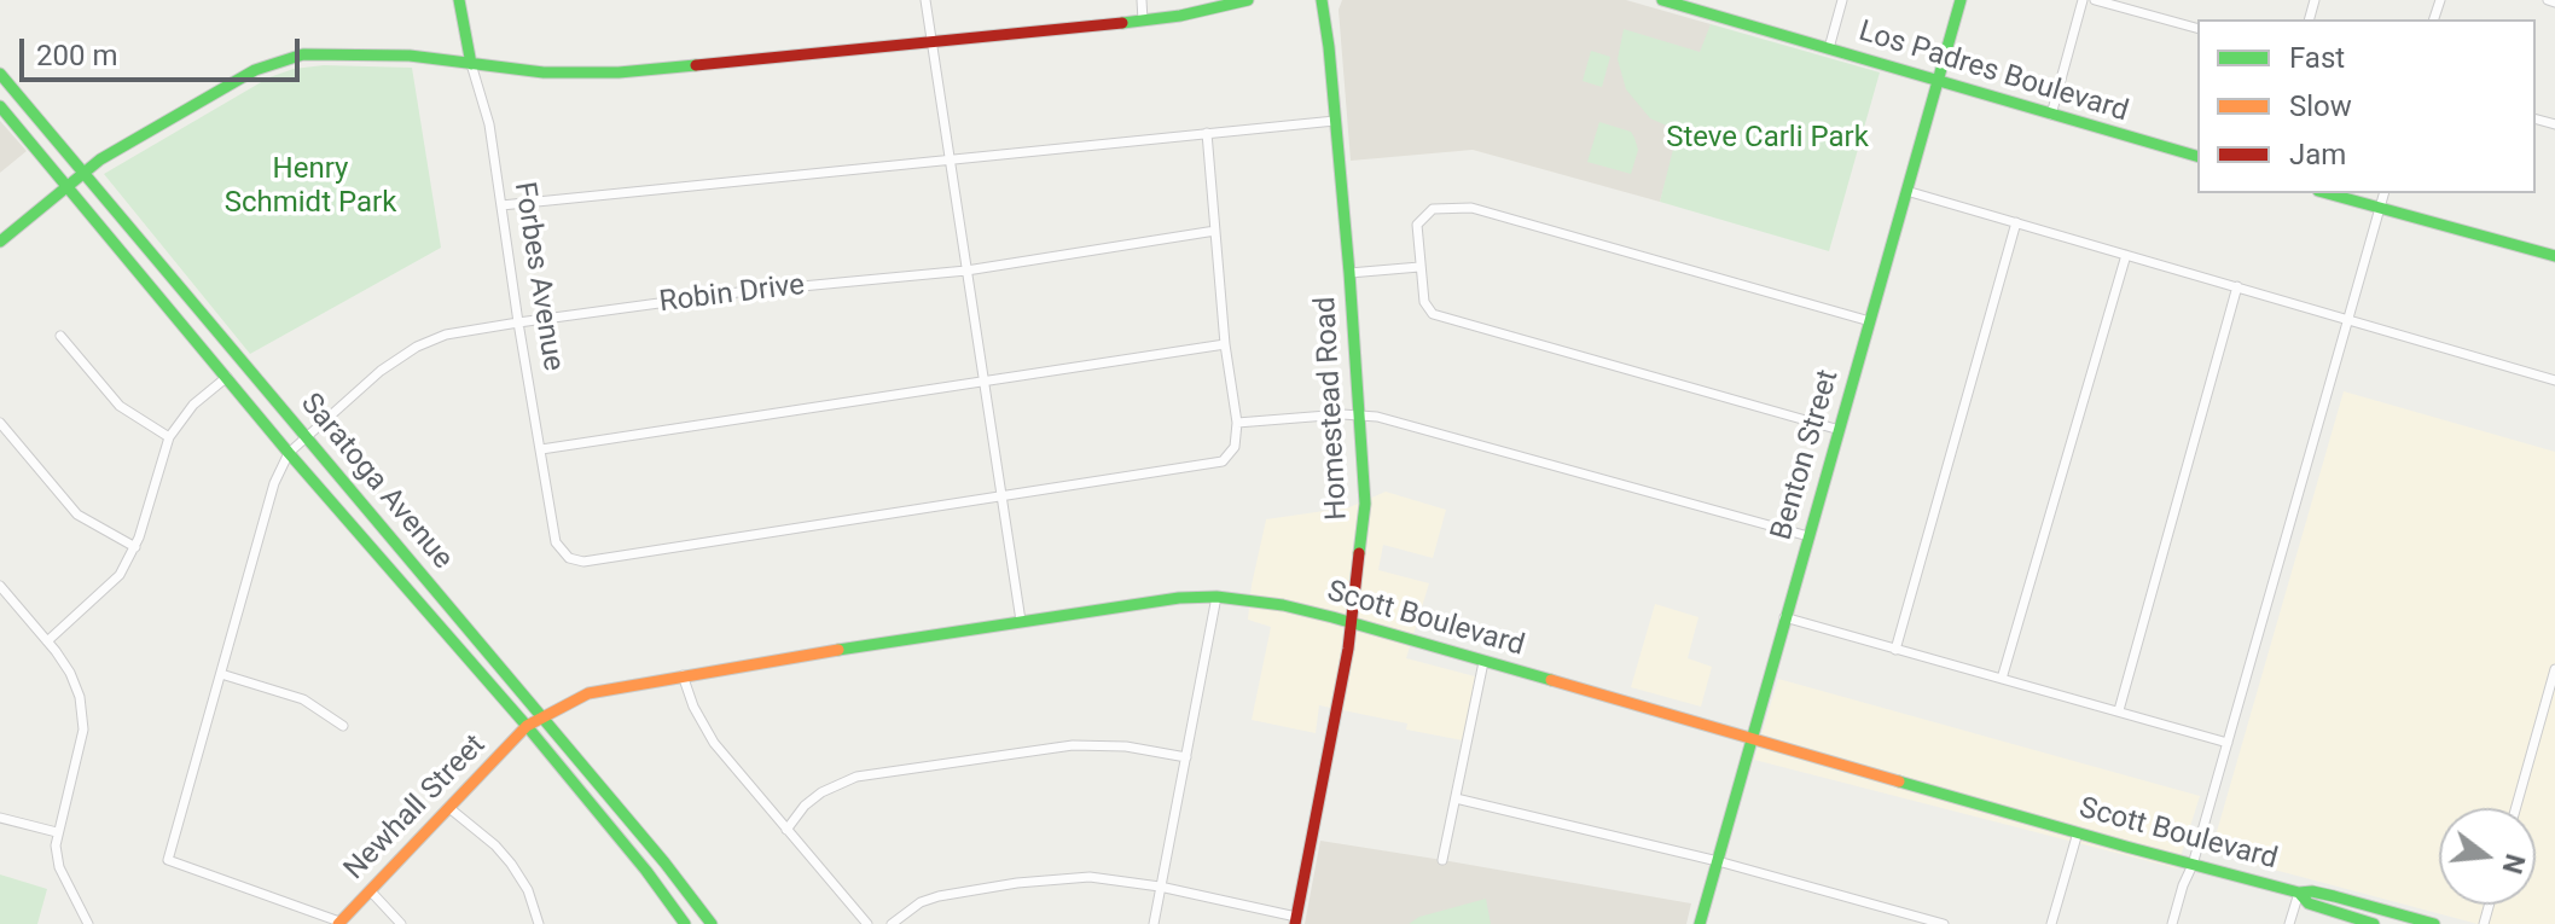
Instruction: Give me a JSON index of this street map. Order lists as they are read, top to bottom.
{
  "streets": {
    "main road": [
      "Los Padres Boulevard",
      "Forbes Avenue",
      "Homestead Road",
      "Benton Street",
      "Saratoga Avenue",
      "Scott Boulevard",
      "Newhall Street"
    ],
    "street": ["Robin Drive"]
  },
  "crossings": [
    ["Los Padres Boulevard", "Benton Street"],
    ["Forbes Avenue", "Robin Drive"],
    ["Robin Drive", "Saratoga Avenue"],
    ["Homestead Road", "Scott Boulevard"],
    ["Benton Street", "Scott Boulevard"],
    ["Saratoga Avenue", "Scott Boulevard"],
    ["Saratoga Avenue", "Newhall Street"],
    ["Scott Boulevard", "Newhall Street"]
  ],
  "parks": ["Steve Carli Park", "Henry Schmidt Park"],
  "legend": ["Fast", "Slow", "Jam"],
  "scale_bar": "200 m",
  "north": "right"
}
